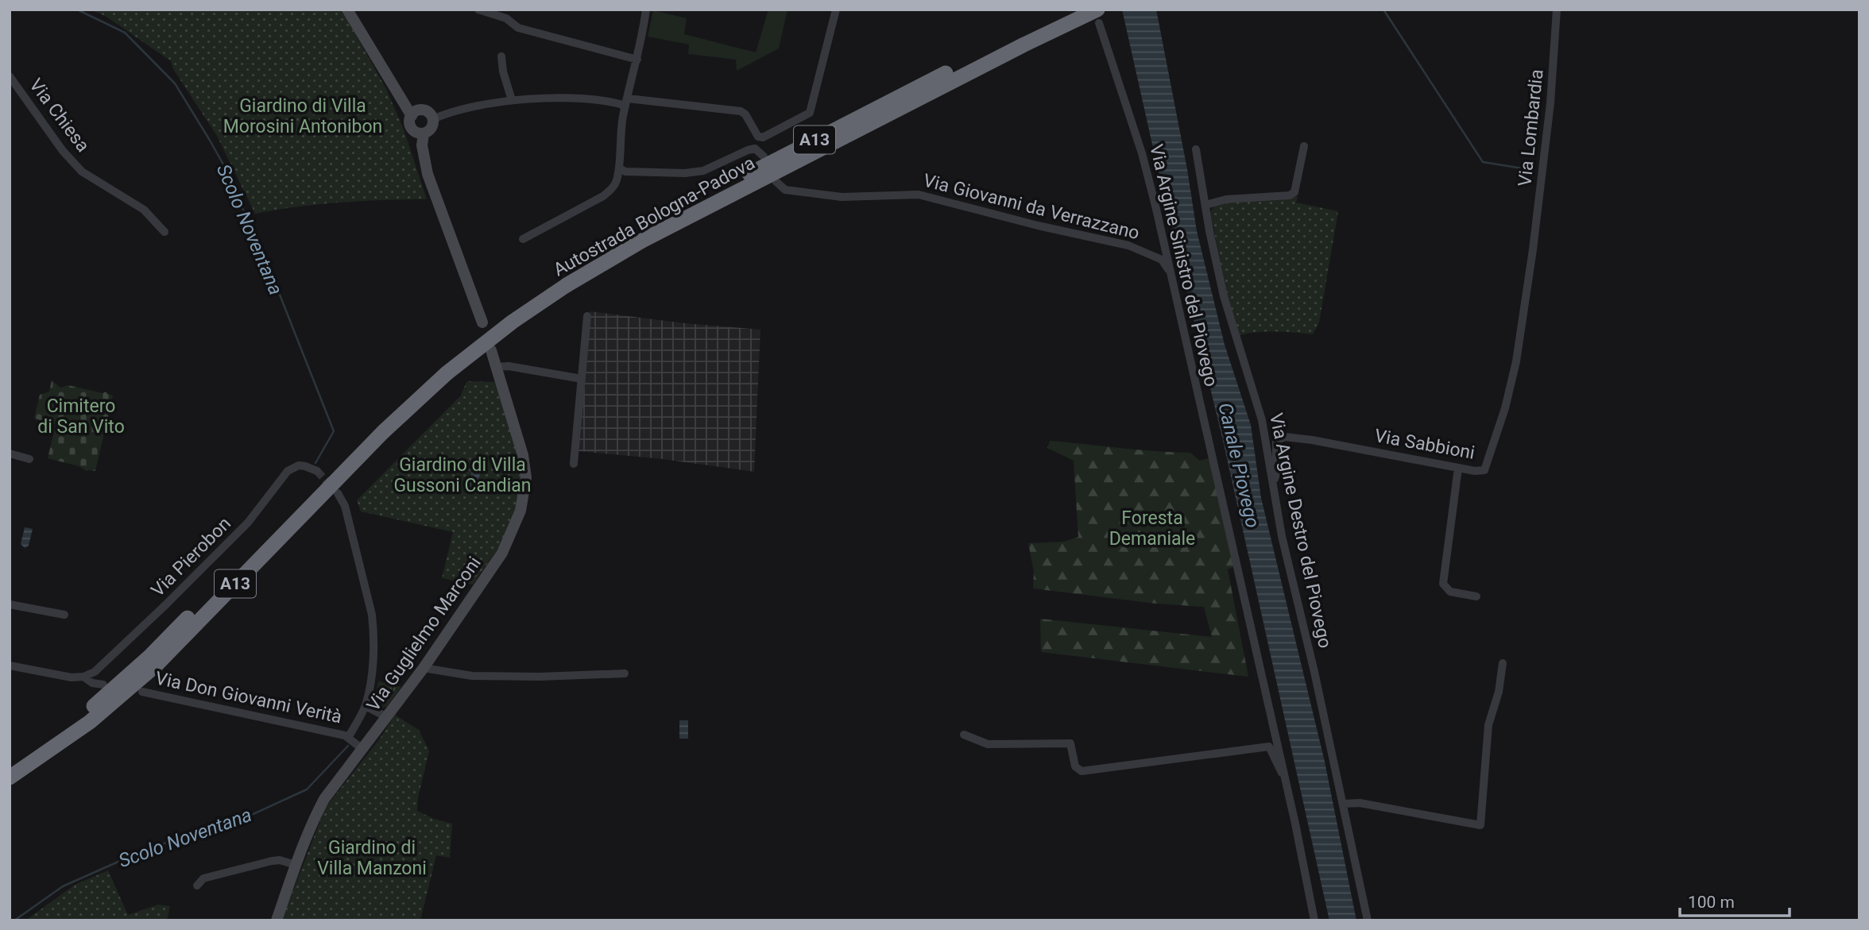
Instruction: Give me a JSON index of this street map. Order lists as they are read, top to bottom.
{
  "streets": {
    "highway": ["A13", "Autostrada Bologna-Padova"],
    "street": [
      "Via Chiesa",
      "Via Lombardia",
      "Via Giovanni da Verrazzano",
      "Via Argine Sinistro del Piovego",
      "Via Sabbioni",
      "Via Argine Destro del Piovego",
      "Via Pierobon",
      "Via Guglielmo Marconi",
      "Via Don Giovanni Verità"
    ]
  },
  "crossings": [
    ["Via Lombardia", "Via Sabbioni"],
    ["Via Giovanni da Verrazzano", "Via Argine Sinistro del Piovego"],
    ["Autostrada Bologna-Padova", "Via Argine Sinistro del Piovego"],
    ["Via Sabbioni", "Via Argine Destro del Piovego"],
    ["Via Guglielmo Marconi", "Via Don Giovanni Verità"]
  ],
  "water": ["Scolo Noventana", "Canale Piovego"],
  "parks": [
    "Giardino di Villa Morosini Antonibon",
    "Cimitero di San Vito",
    "Giardino di Villa Gussoni Candian",
    "Foresta Demaniale",
    "Giardino di Villa Manzoni"
  ],
  "scale_bar": "100 m"
}
